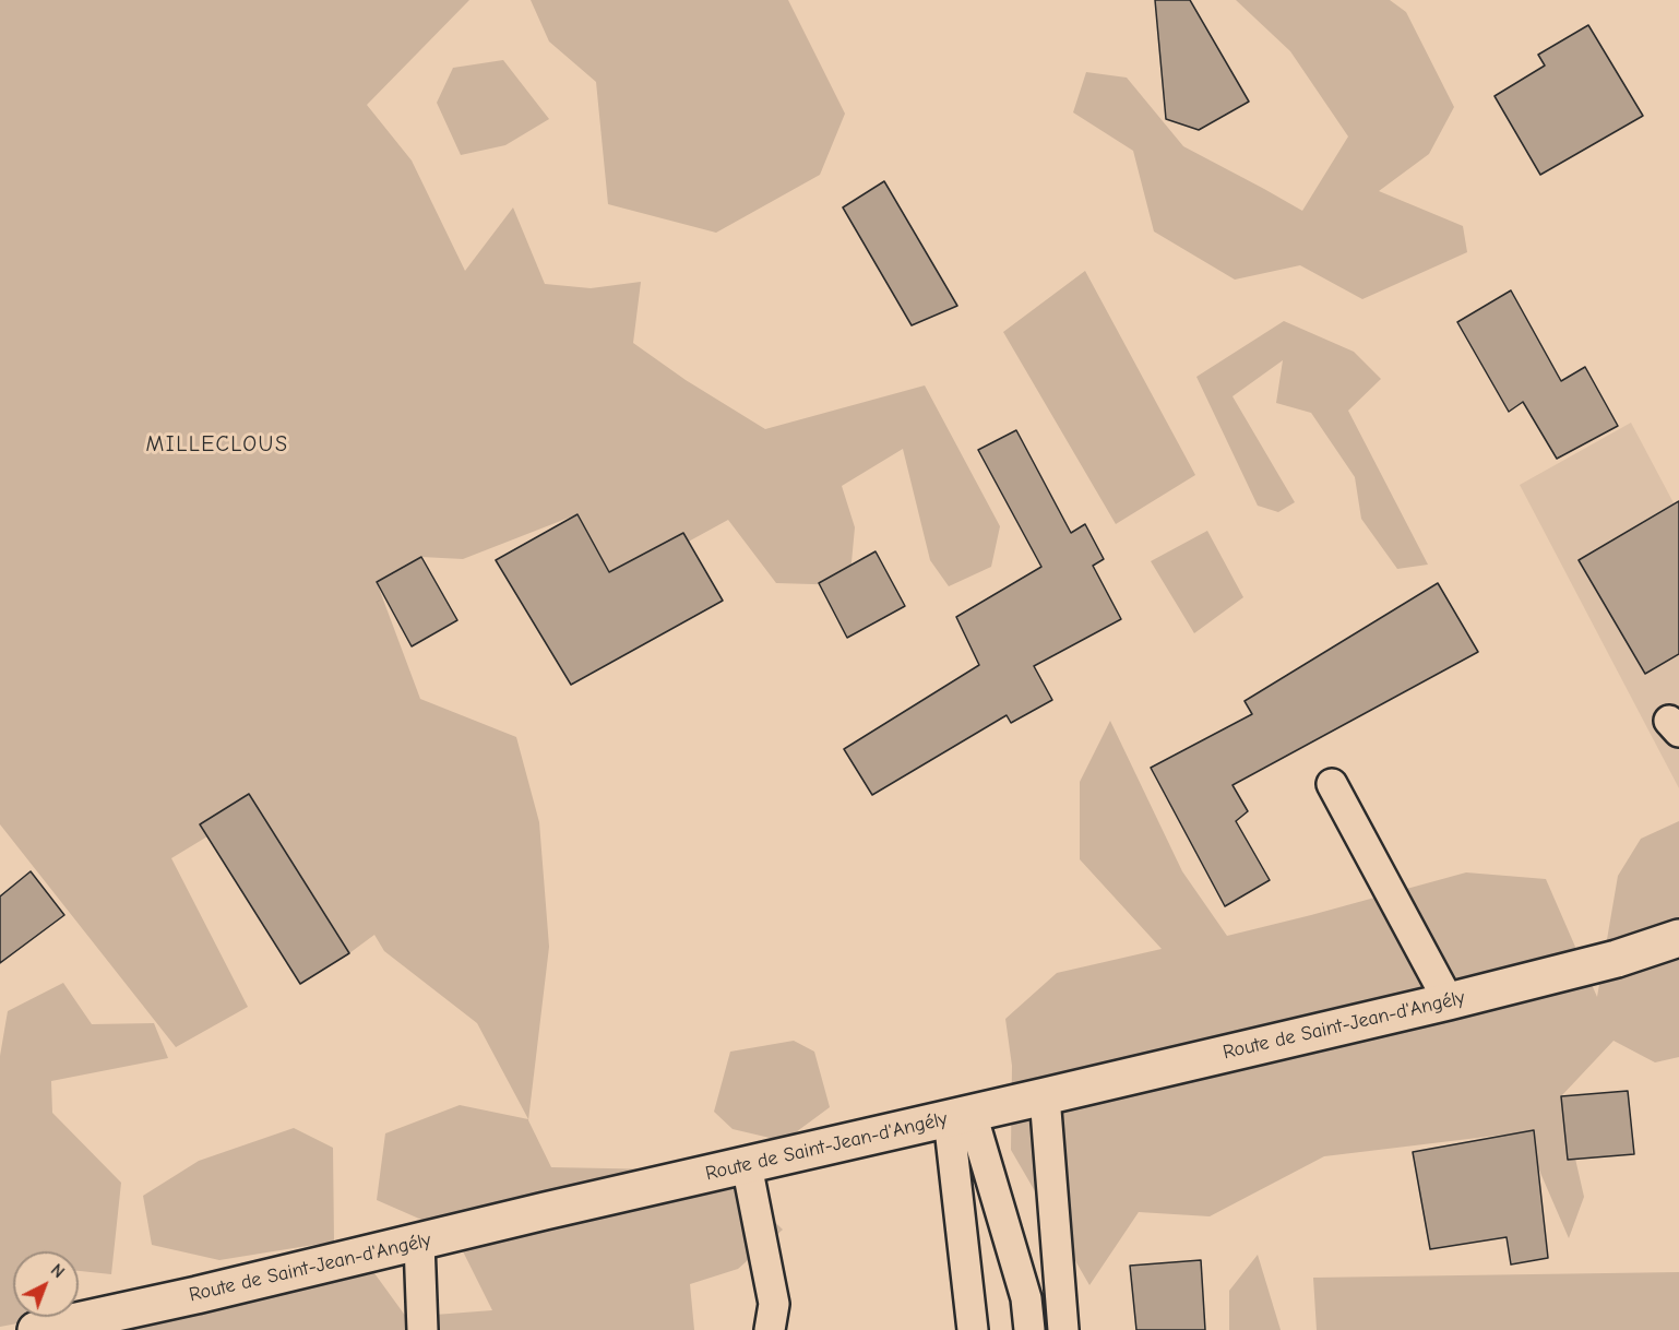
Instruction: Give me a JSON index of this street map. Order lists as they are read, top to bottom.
{
  "streets": {
    "main road": ["Route de Saint-Jean-d'Angély"]
  },
  "districts": ["MILLECLOUS"],
  "north": "top right"
}
